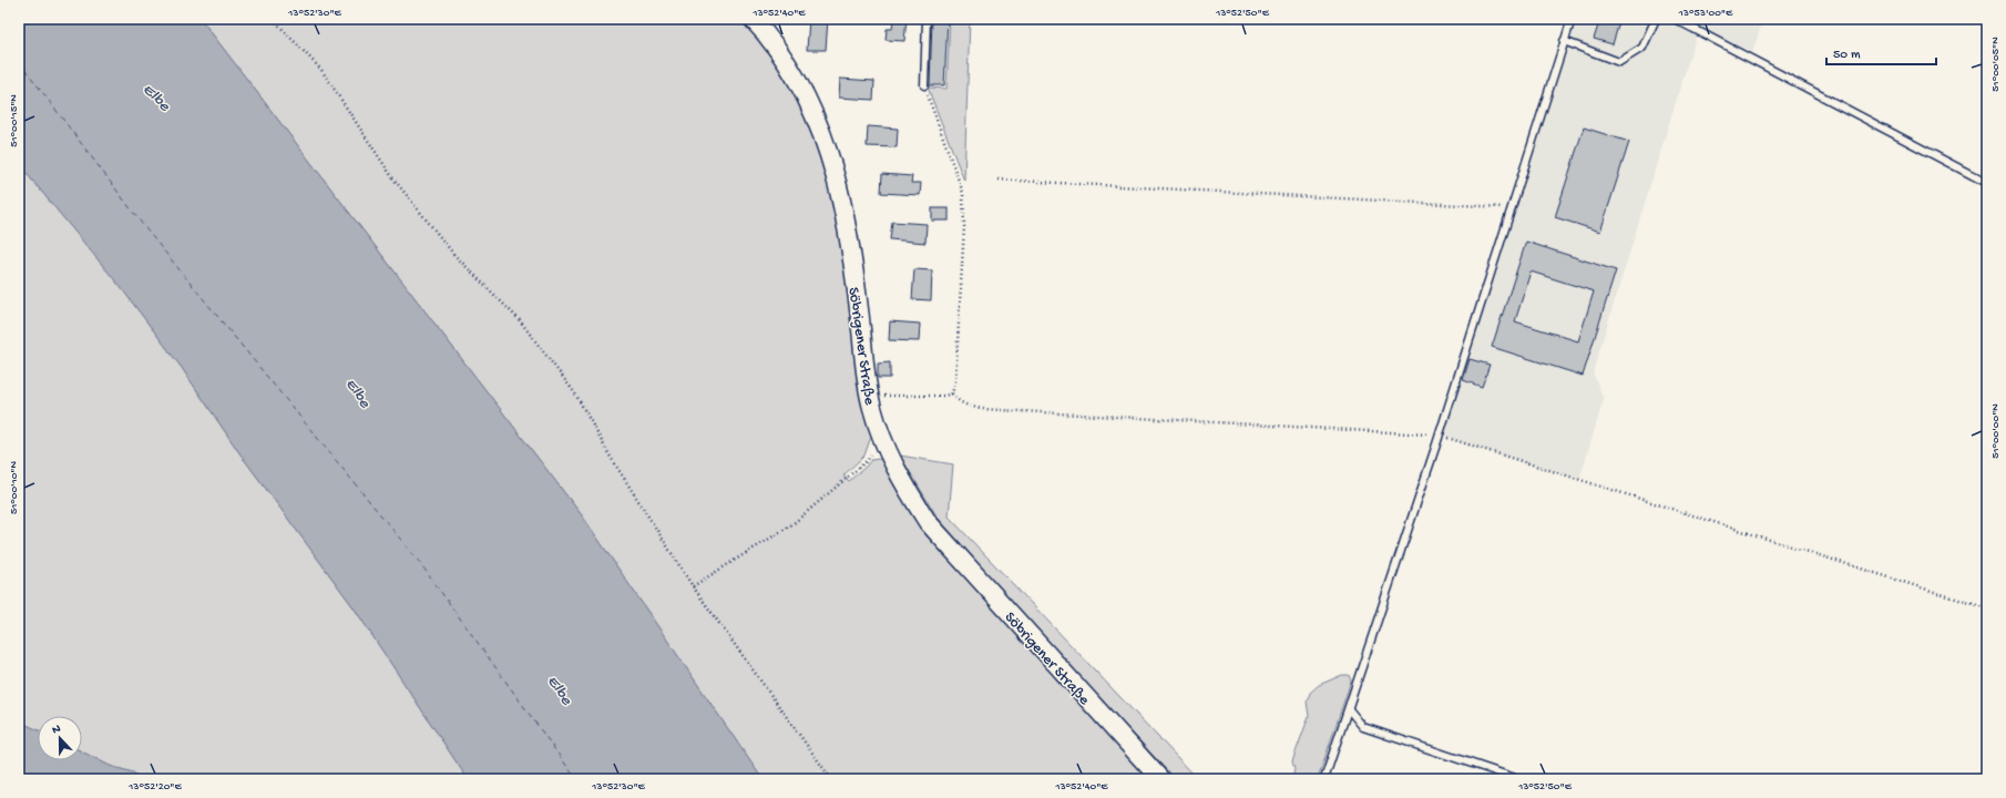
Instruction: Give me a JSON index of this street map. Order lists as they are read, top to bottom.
{
  "streets": {
    "street": ["Söbrigener Straße"]
  },
  "water": ["Elbe"],
  "scale_bar": "50 m",
  "north": "top",
  "coordinates": [
    "13°52'30\"E",
    "13°52'40\"E",
    "13°52'50\"E",
    "13°53'00\"E",
    "51°00'05\"N",
    "51°00'15\"N",
    "51°00'00\"N",
    "51°00'10\"N",
    "13°52'20\"E"
  ]
}
